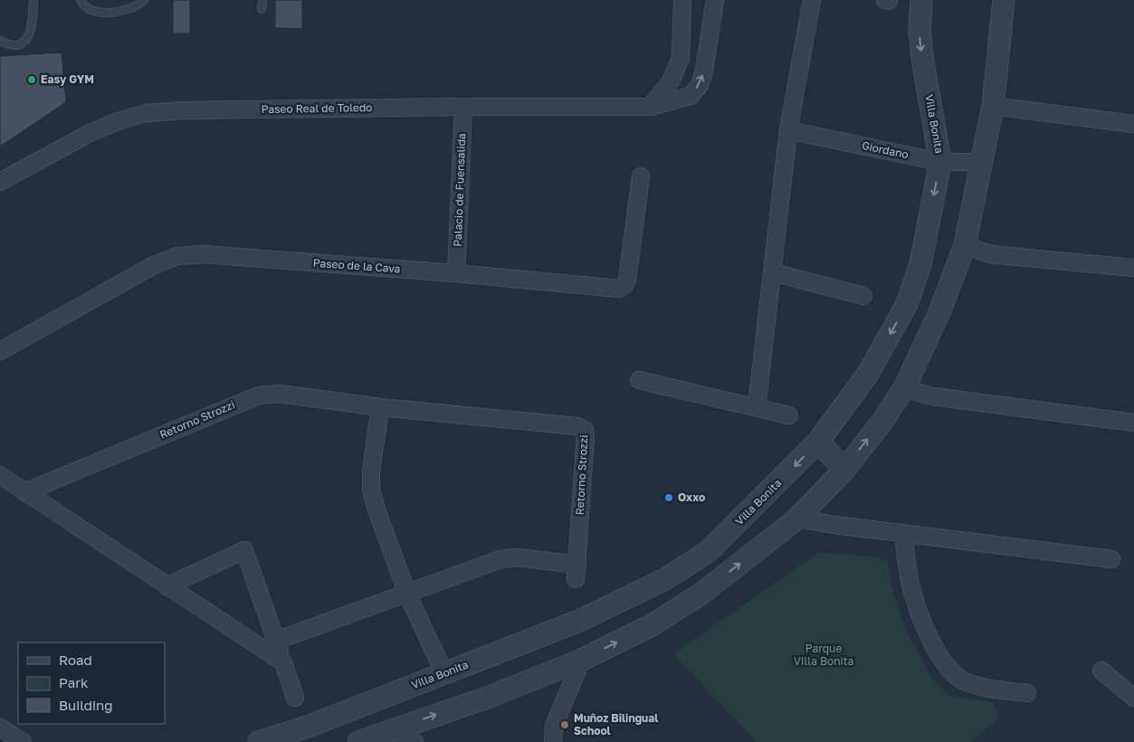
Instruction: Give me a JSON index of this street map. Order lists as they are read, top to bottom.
{
  "streets": {
    "street": [
      "Paseo Real de Toledo",
      "Villa Bonita",
      "Giordano",
      "Palacio de Fuensalida",
      "Paseo de la Cava",
      "Retorno Strozzi"
    ]
  },
  "crossings": [
    ["Paseo Real de Toledo", "Palacio de Fuensalida"],
    ["Villa Bonita", "Giordano"],
    ["Palacio de Fuensalida", "Paseo de la Cava"]
  ],
  "parks": ["Parque VIlla Bonita"],
  "places": ["Easy GYM", "Oxxo", "Muñoz Bilingual School"],
  "legend": ["Road", "Park", "Building"]
}
